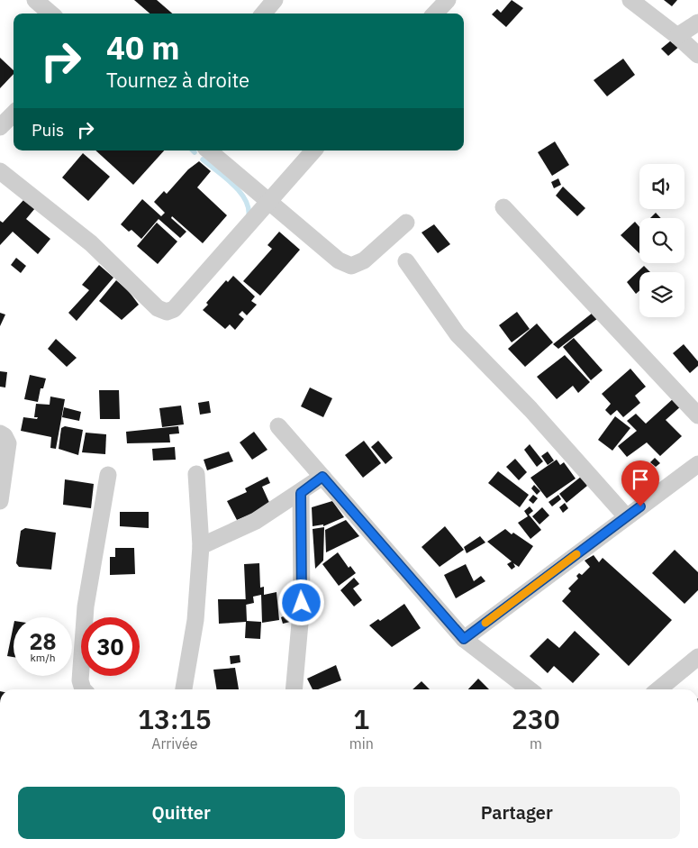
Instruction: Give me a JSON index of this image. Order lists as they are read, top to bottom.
{
  "page": {
    "turn": ["40 m", "Tournez à droite"],
    "then": "Puis",
    "speed": "28 km/h",
    "limit": "30",
    "eta": [
      "13:15",
      "Arrivée",
      "1",
      "min",
      "230",
      "m"
    ],
    "buttons": ["Quitter", "Partager"]
  }
}
